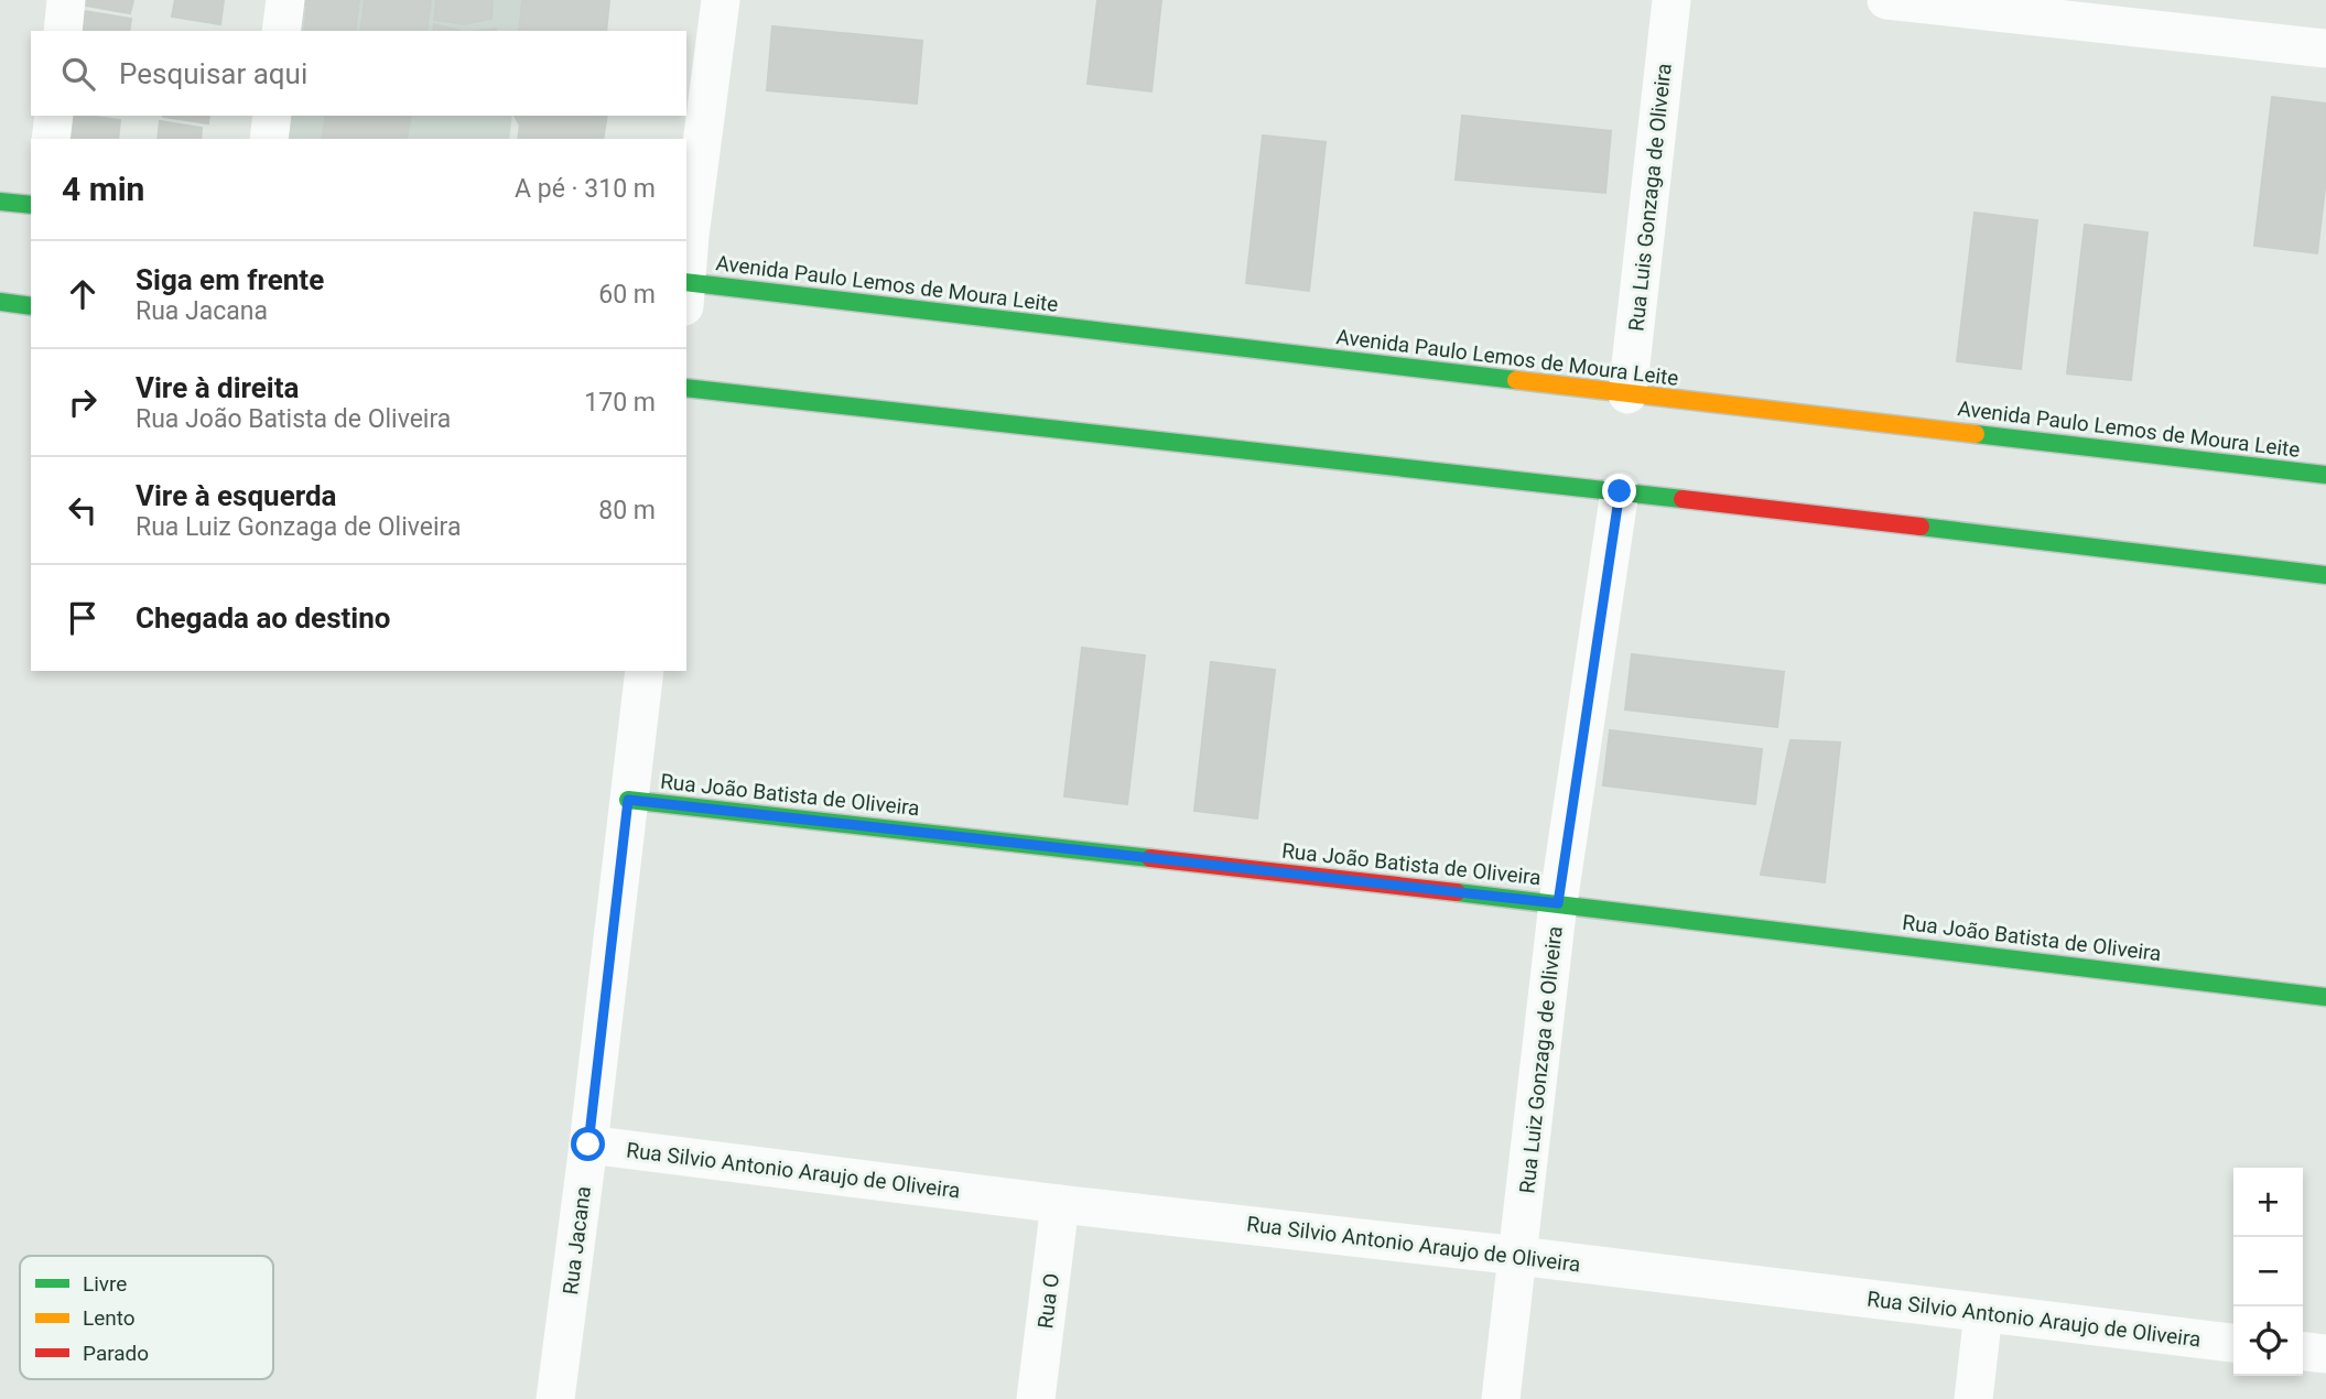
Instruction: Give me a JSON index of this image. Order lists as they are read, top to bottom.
{
  "streets": {
    "street": [
      "Rua Luis Gonzaga de Oliveira",
      "Avenida Paulo Lemos de Moura Leite",
      "Rua João Batista de Oliveira",
      "Rua Luiz Gonzaga de Oliveira",
      "Rua Silvio Antonio Araujo de Oliveira",
      "Rua Jacana",
      "Rua O"
    ]
  },
  "crossings": [
    ["Rua Luis Gonzaga de Oliveira", "Avenida Paulo Lemos de Moura Leite"],
    ["Rua João Batista de Oliveira", "Rua Luiz Gonzaga de Oliveira"],
    ["Rua João Batista de Oliveira", "Rua Jacana"],
    ["Rua Luiz Gonzaga de Oliveira", "Rua Silvio Antonio Araujo de Oliveira"],
    ["Rua Silvio Antonio Araujo de Oliveira", "Rua Jacana"],
    ["Rua Silvio Antonio Araujo de Oliveira", "Rua O"]
  ],
  "legend": ["Livre", "Lento", "Parado"],
  "page": {
    "search": "Pesquisar aqui",
    "heading": ["4 min", "A pé · 310 m"],
    "list": [
      ["Siga em frente", "Rua Jacana", "60 m"],
      ["Vire à direita", "Rua João Batista de Oliveira", "170 m"],
      ["Vire à esquerda", "Rua Luiz Gonzaga de Oliveira", "80 m"],
      "Chegada ao destino"
    ],
    "map_buttons": ["+", "−"]
  }
}
